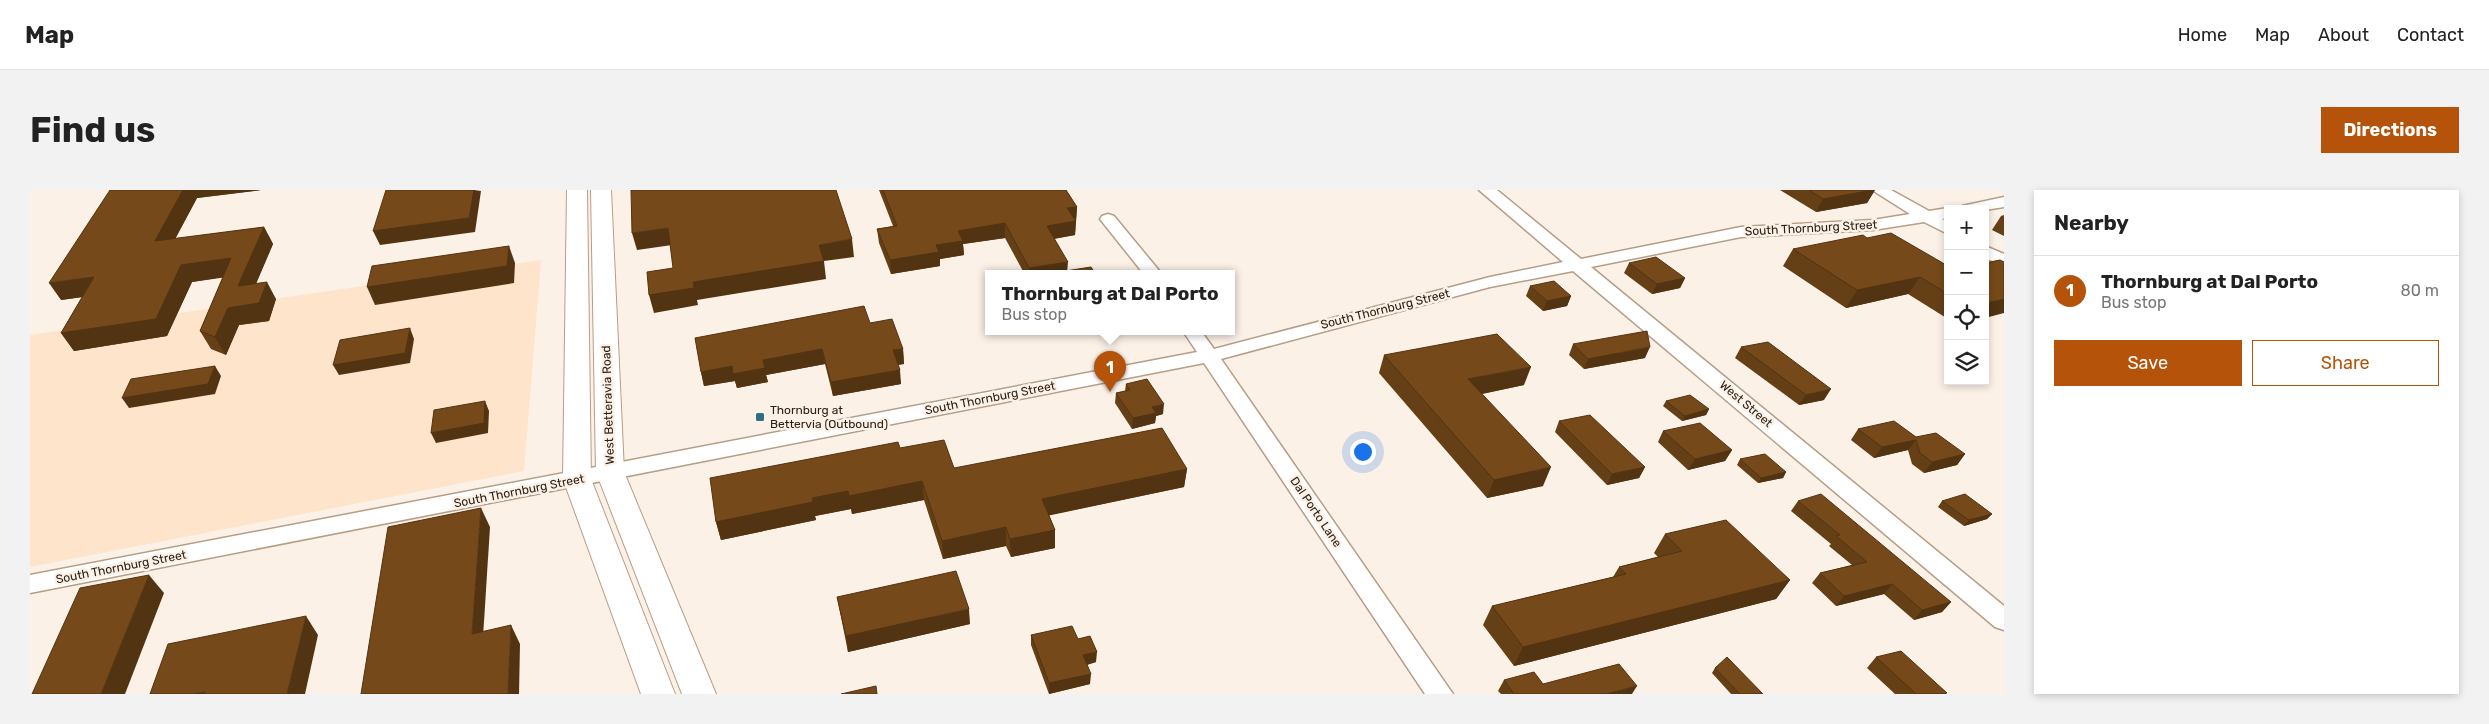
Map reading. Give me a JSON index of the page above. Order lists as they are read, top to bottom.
{
  "streets": {
    "main road": ["West Betteravia Road"],
    "street": ["South Thornburg Street", "West Street", "Dal Porto Lane"]
  },
  "crossings": [
    ["South Thornburg Street", "West Street"],
    ["South Thornburg Street", "West Betteravia Road"],
    ["South Thornburg Street", "Dal Porto Lane"]
  ],
  "places": {
    "transit": ["Thornburg at Bettervia (Outbound)"]
  },
  "page": {
    "header": "Map",
    "nav": [
      "Home",
      "Map",
      "About",
      "Contact"
    ],
    "buttons": [
      "Directions",
      ["Save", "Share"]
    ],
    "title": "Find us",
    "heading": "Nearby",
    "map_buttons": ["+", "−"],
    "list": [
      {
        "mark": "1",
        "name": "Thornburg at Dal Porto",
        "note": "Bus stop",
        "value": "80 m"
      }
    ],
    "popup": ["Thornburg at Dal Porto", "Bus stop"],
    "pins": "1"
  }
}
